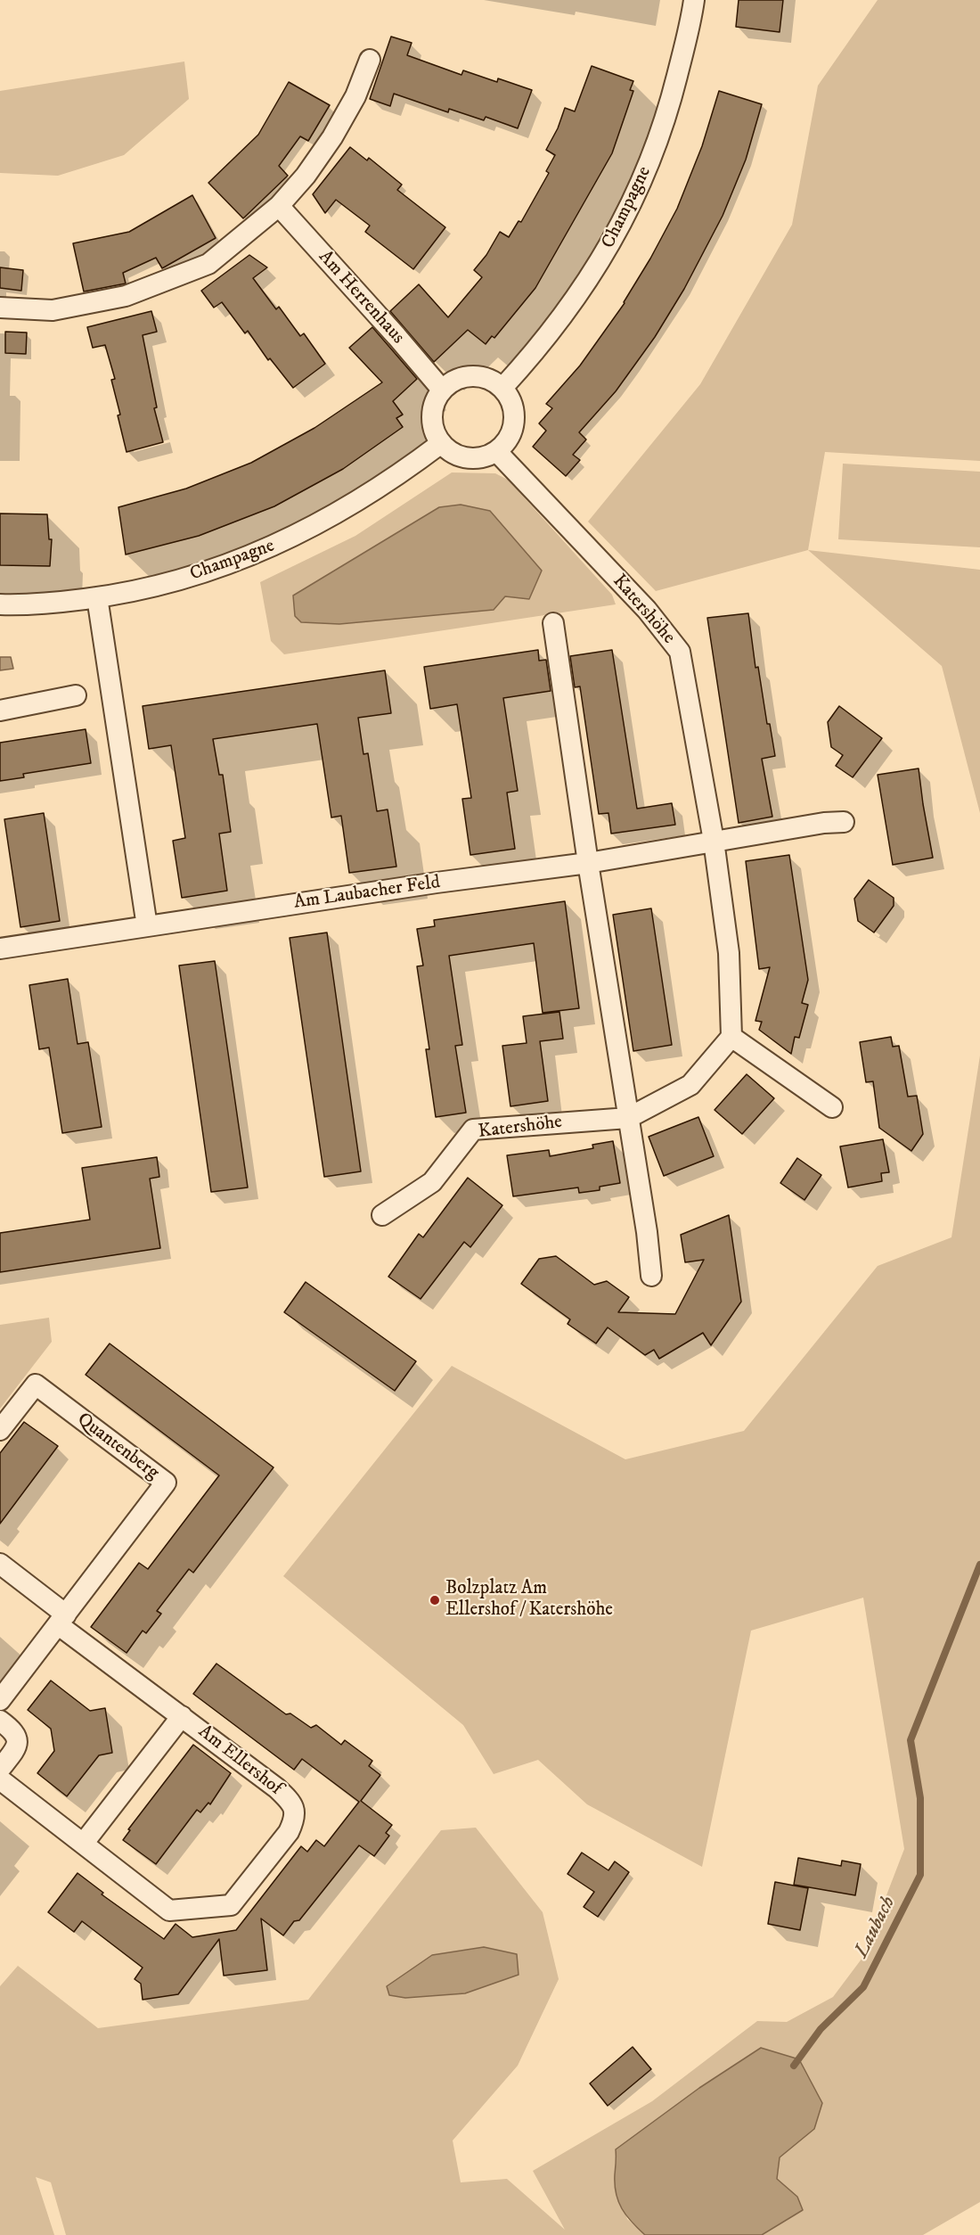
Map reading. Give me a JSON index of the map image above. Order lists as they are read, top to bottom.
{
  "streets": {
    "street": [
      "Champagne",
      "Am Herrenhaus",
      "Katershöhe",
      "Am Laubacher Feld",
      "Quantenberg",
      "Am Ellershof"
    ]
  },
  "crossings": [
    ["Champagne", "Am Herrenhaus"],
    ["Champagne", "Katershöhe"],
    ["Am Herrenhaus", "Katershöhe"],
    ["Katershöhe", "Am Laubacher Feld"],
    ["Quantenberg", "Am Ellershof"]
  ],
  "water": ["Laubach"],
  "places": ["Bolzplatz Am Ellershof / Katershöhe"]
}
